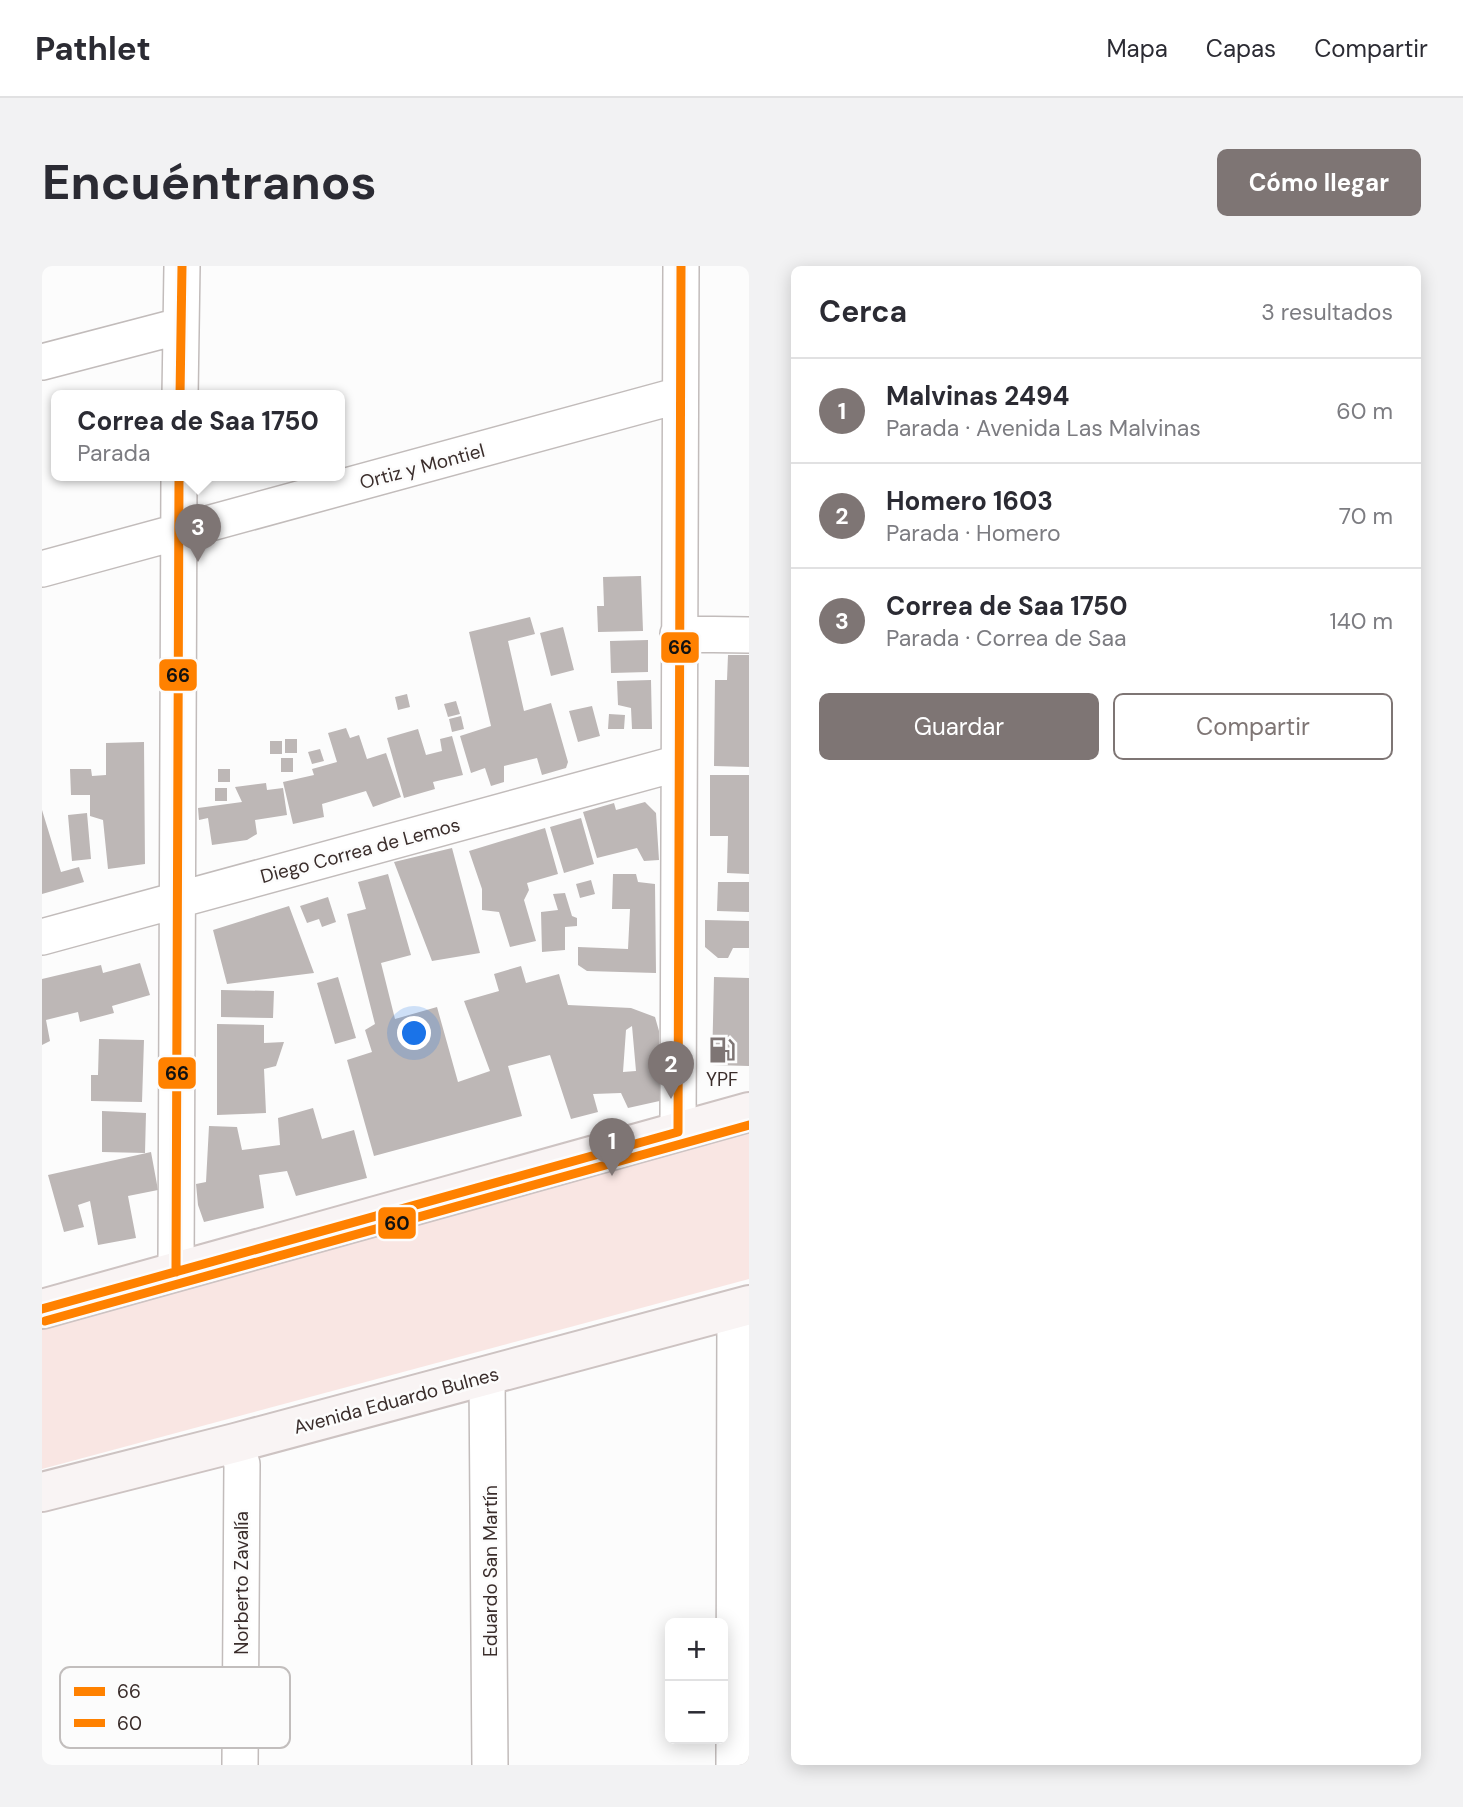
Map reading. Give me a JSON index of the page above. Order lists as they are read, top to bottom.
{
  "streets": {
    "main road": ["Avenida Eduardo Bulnes"],
    "street": [
      "Ortiz y Montiel",
      "Diego Correa de Lemos",
      "Eduardo San Martín",
      "Norberto Zavalía"
    ]
  },
  "crossings": [
    ["Avenida Eduardo Bulnes", "Eduardo San Martín"],
    ["Avenida Eduardo Bulnes", "Norberto Zavalía"]
  ],
  "places": {
    "fuel station": ["YPF"]
  },
  "lines": ["transit line 66", "transit line 60"],
  "legend": ["66", "60"],
  "page": {
    "header": "Pathlet",
    "nav": ["Mapa", "Capas", "Compartir"],
    "buttons": [
      "Cómo llegar",
      ["Guardar", "Compartir"]
    ],
    "title": "Encuéntranos",
    "heading": ["Cerca", "3 resultados"],
    "list": [
      {
        "mark": "1",
        "name": "Malvinas 2494",
        "note": "Parada · Avenida Las Malvinas",
        "value": "60 m"
      },
      {
        "mark": "2",
        "name": "Homero 1603",
        "note": "Parada · Homero",
        "value": "70 m"
      },
      {
        "mark": "3",
        "name": "Correa de Saa 1750",
        "note": "Parada · Correa de Saa",
        "value": "140 m"
      }
    ],
    "popup": ["Correa de Saa 1750", "Parada"],
    "pins": ["3", "2", "1"],
    "map_buttons": ["+", "−"]
  }
}
